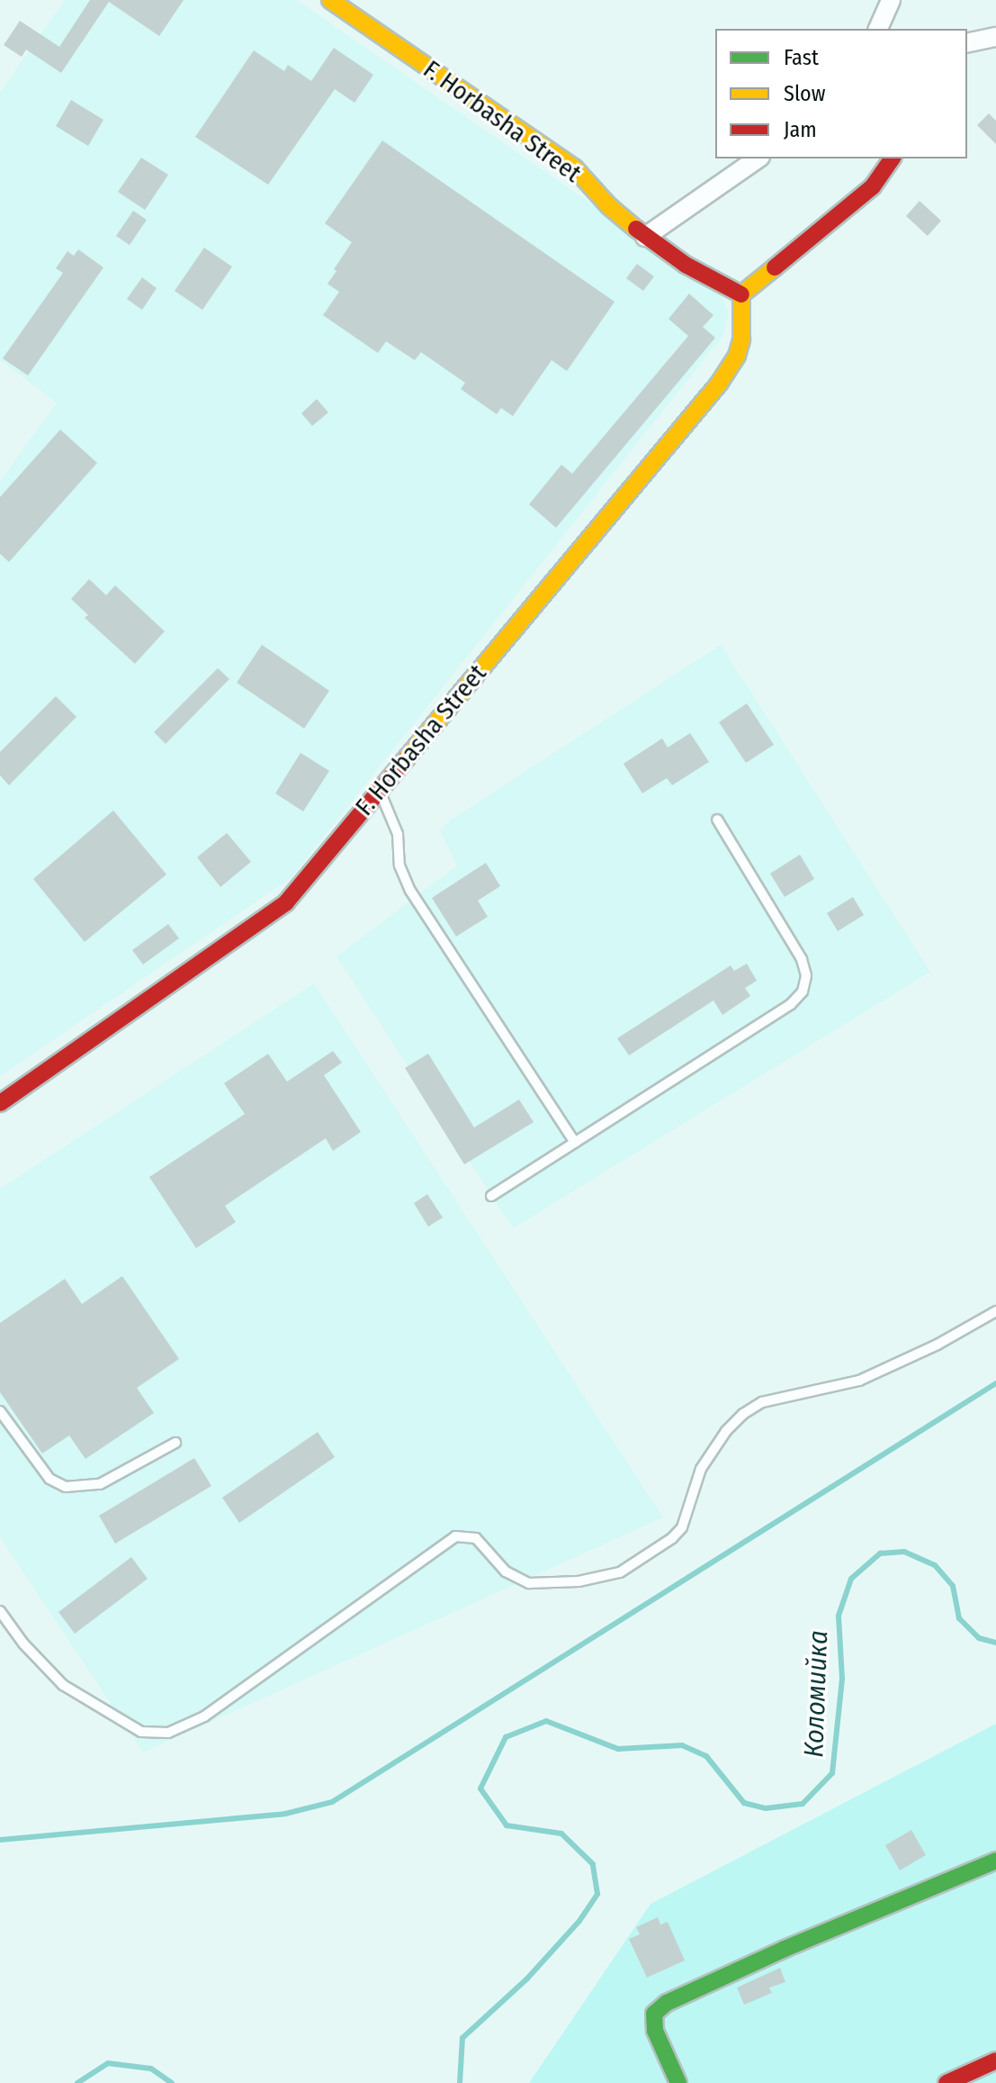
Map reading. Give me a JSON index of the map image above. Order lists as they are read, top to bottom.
{
  "streets": {
    "street": ["F. Horbasha Street"]
  },
  "water": ["Коломийка"],
  "legend": ["Fast", "Slow", "Jam"]
}
